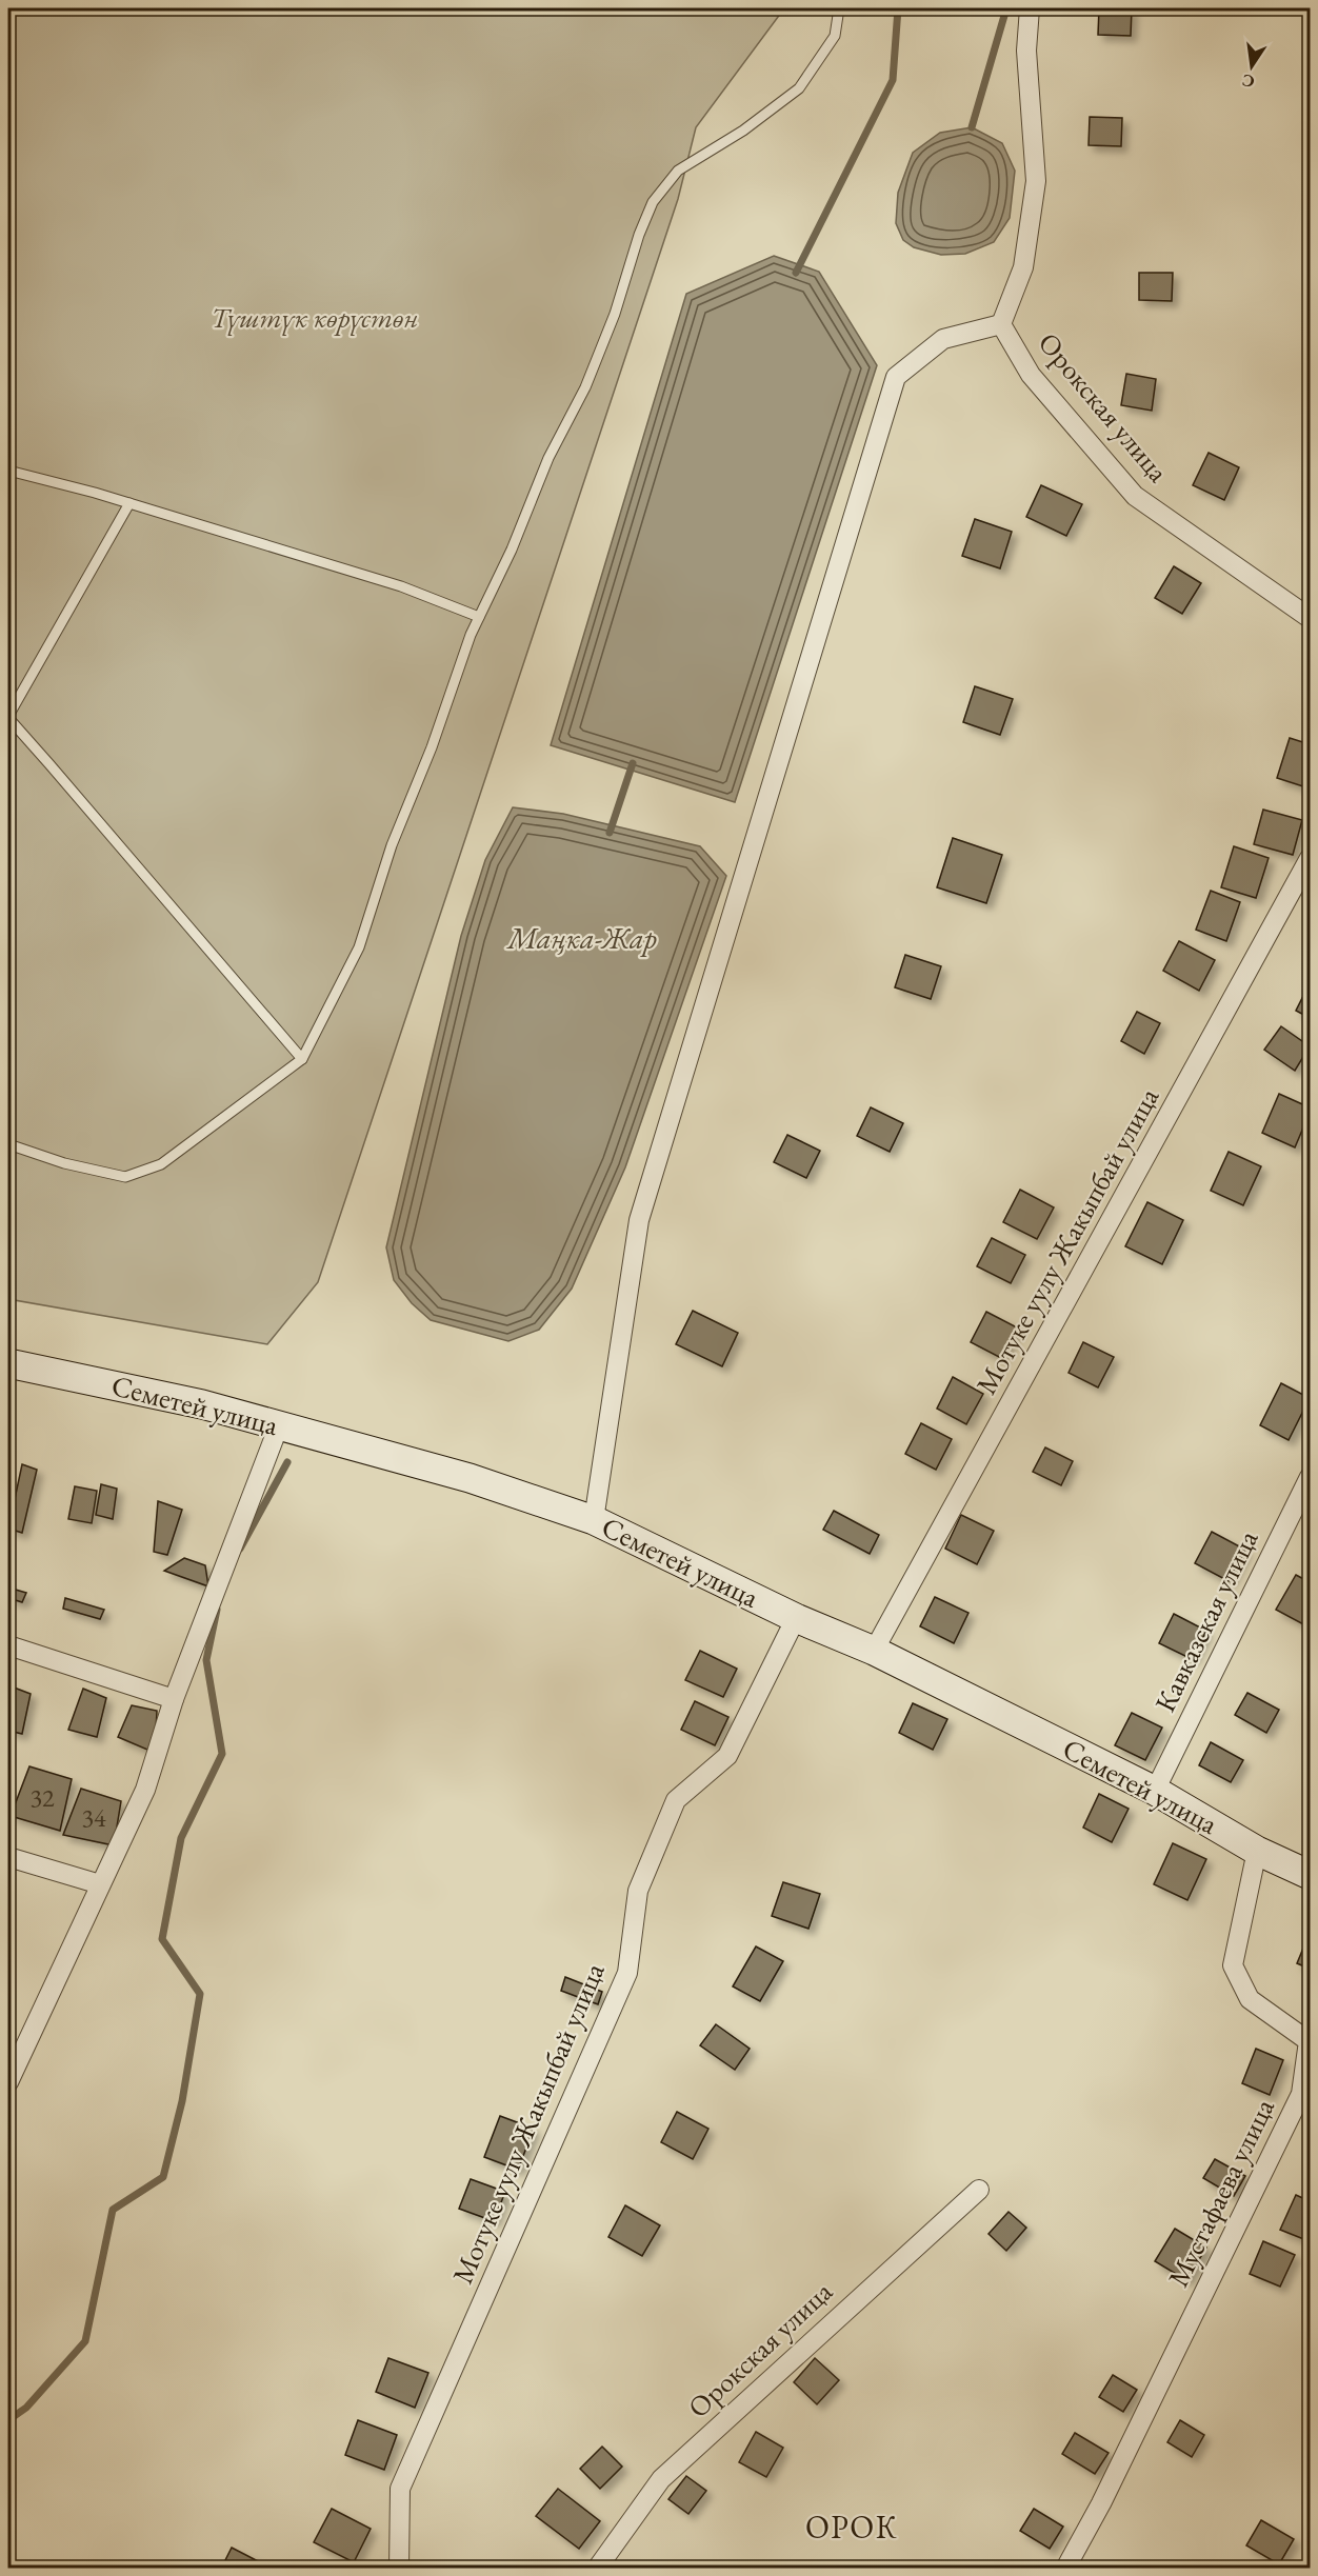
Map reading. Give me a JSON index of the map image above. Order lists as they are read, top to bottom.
{
  "streets": {
    "street": [
      "Орокская улица",
      "Мотуке уулу Жакыпбай улица",
      "Семетей улица",
      "Кавказская улица",
      "Мустафаева улица"
    ]
  },
  "crossings": [
    ["Мотуке уулу Жакыпбай улица", "Семетей улица"],
    ["Семетей улица", "Кавказская улица"],
    ["Семетей улица", "Мустафаева улица"]
  ],
  "districts": ["ОРОК"],
  "water": ["Маңка-Жар"],
  "parks": ["Түштүк көрүстөн"],
  "house_numbers": ["32", "34"],
  "north": "bottom"
}
